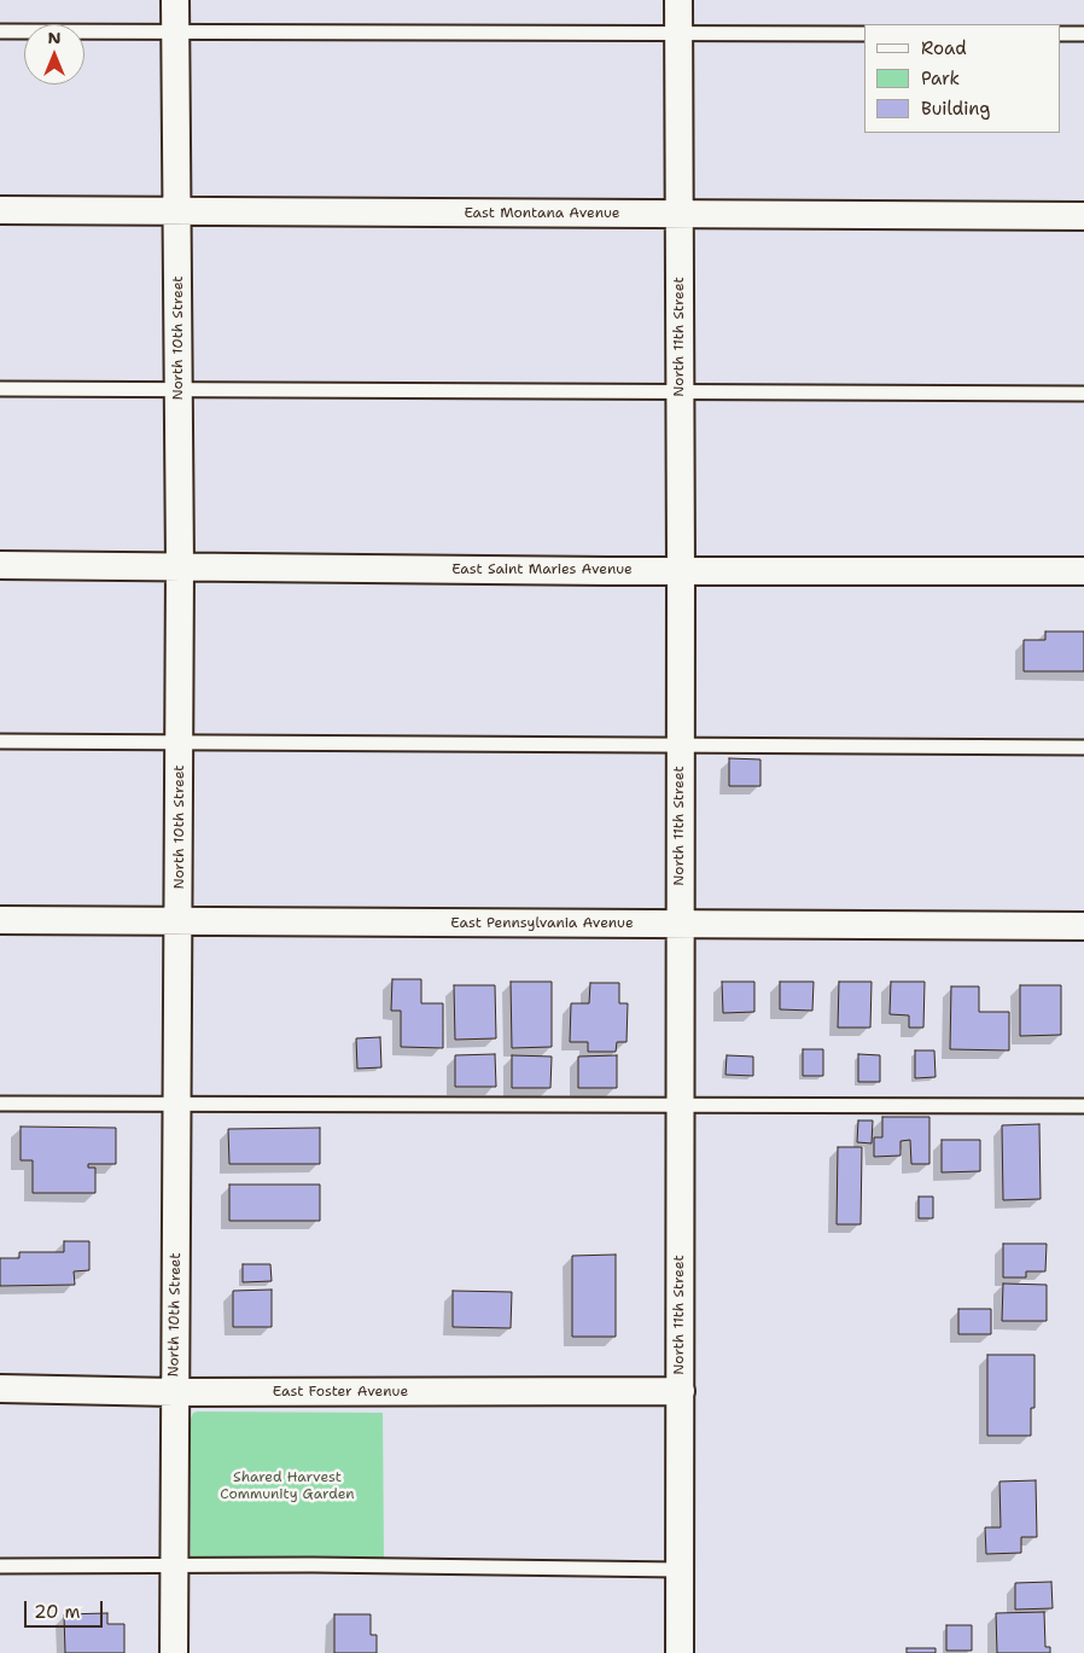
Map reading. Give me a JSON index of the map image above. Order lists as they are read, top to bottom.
{
  "streets": {
    "street": [
      "East Montana Avenue",
      "North 11th Street",
      "North 10th Street",
      "East Saint Maries Avenue",
      "East Pennsylvania Avenue",
      "East Foster Avenue"
    ]
  },
  "crossings": [
    ["East Montana Avenue", "North 11th Street"],
    ["East Montana Avenue", "North 10th Street"],
    ["North 11th Street", "East Saint Maries Avenue"],
    ["North 11th Street", "East Pennsylvania Avenue"],
    ["North 11th Street", "East Foster Avenue"],
    ["North 10th Street", "East Saint Maries Avenue"],
    ["North 10th Street", "East Pennsylvania Avenue"],
    ["North 10th Street", "East Foster Avenue"]
  ],
  "parks": ["Shared Harvest Community Garden"],
  "legend": ["Road", "Park", "Building"],
  "scale_bar": "20 m",
  "north": "top"
}
